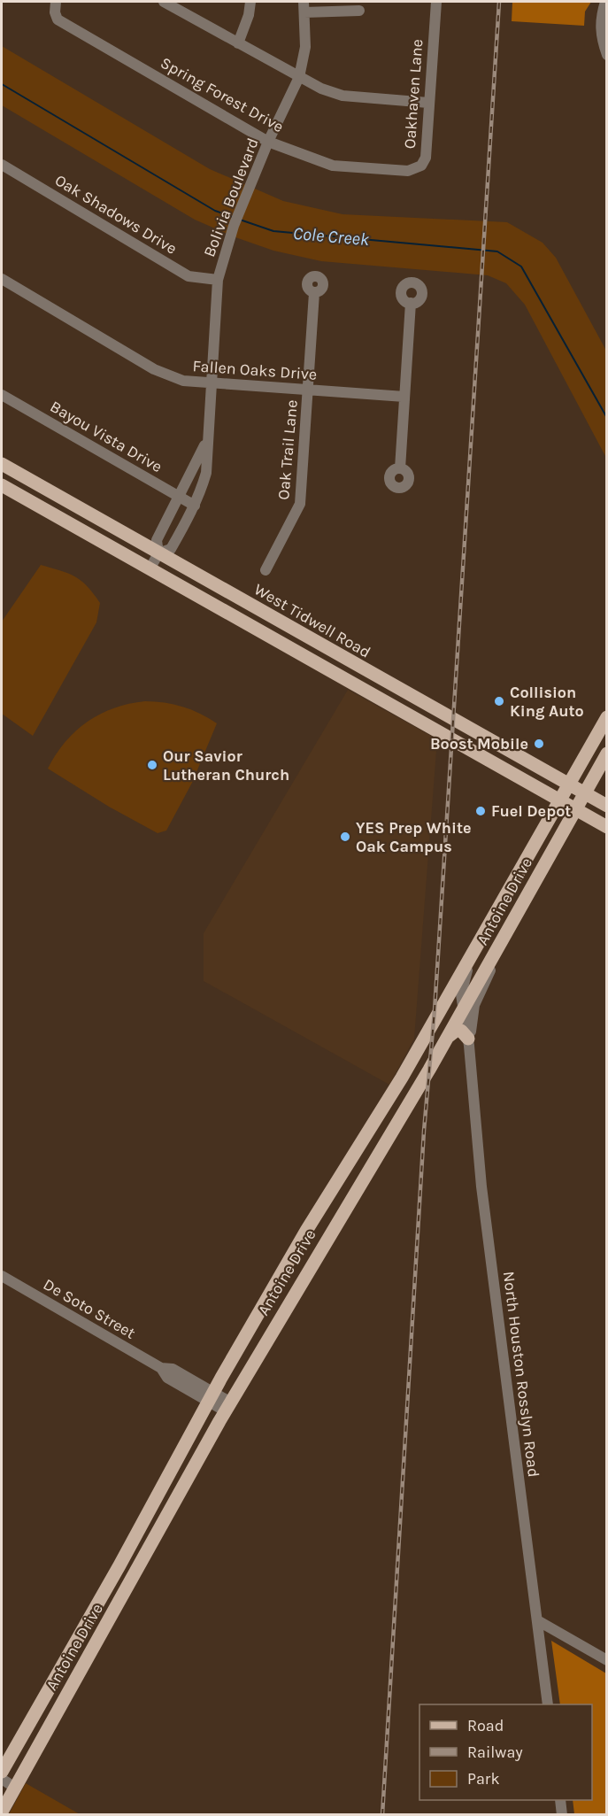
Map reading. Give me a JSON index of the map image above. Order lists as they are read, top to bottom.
{
  "streets": {
    "main road": ["West Tidwell Road", "Antoine Drive"],
    "street": [
      "Oakhaven Lane",
      "Spring Forest Drive",
      "Bolivia Boulevard",
      "Oak Shadows Drive",
      "Fallen Oaks Drive",
      "Bayou Vista Drive",
      "Oak Trail Lane",
      "De Soto Street",
      "North Houston Rosslyn Road"
    ]
  },
  "crossings": [
    ["Oakhaven Lane", "Spring Forest Drive"],
    ["Spring Forest Drive", "Bolivia Boulevard"],
    ["Bolivia Boulevard", "Oak Shadows Drive"],
    ["Bolivia Boulevard", "Fallen Oaks Drive"],
    ["Bolivia Boulevard", "Bayou Vista Drive"],
    ["Bolivia Boulevard", "West Tidwell Road"],
    ["Fallen Oaks Drive", "Oak Trail Lane"],
    ["West Tidwell Road", "Antoine Drive"],
    ["Antoine Drive", "De Soto Street"],
    ["Antoine Drive", "North Houston Rosslyn Road"]
  ],
  "water": ["Cole Creek"],
  "places": [
    "Collision King Auto",
    "Boost Mobile",
    "Our Savior Lutheran Church",
    "Fuel Depot",
    "YES Prep White Oak Campus"
  ],
  "legend": ["Road", "Railway", "Park"]
}
